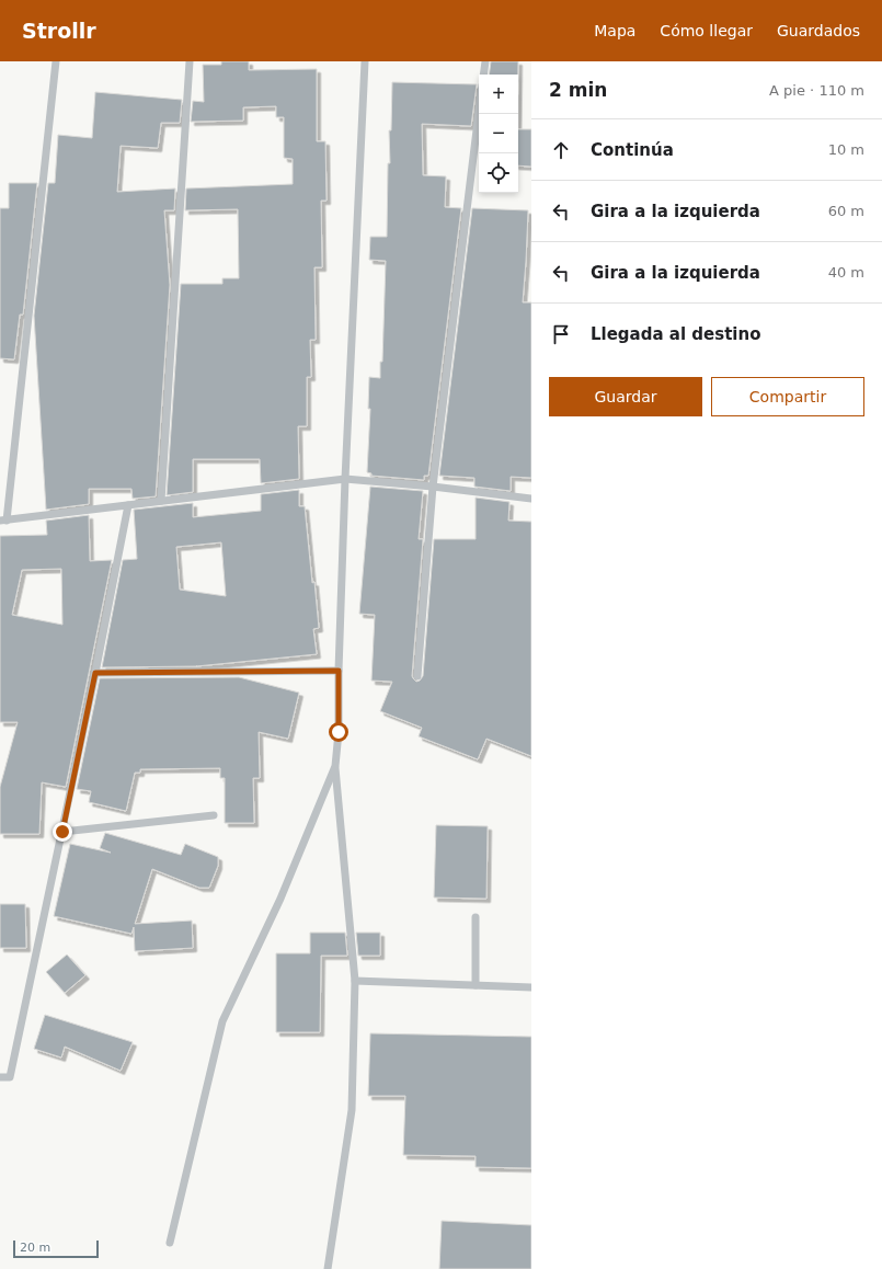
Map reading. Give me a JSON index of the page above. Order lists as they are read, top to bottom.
{
  "scale_bar": "20 m",
  "page": {
    "header": "Strollr",
    "nav": ["Mapa", "Cómo llegar", "Guardados"],
    "heading": ["2 min", "A pie · 110 m"],
    "map_buttons": ["+", "−"],
    "list": [
      ["Continúa", "10 m"],
      ["Gira a la izquierda", "60 m"],
      ["Gira a la izquierda", "40 m"],
      "Llegada al destino"
    ],
    "buttons": ["Guardar", "Compartir"],
    "scale": "20 m"
  }
}
